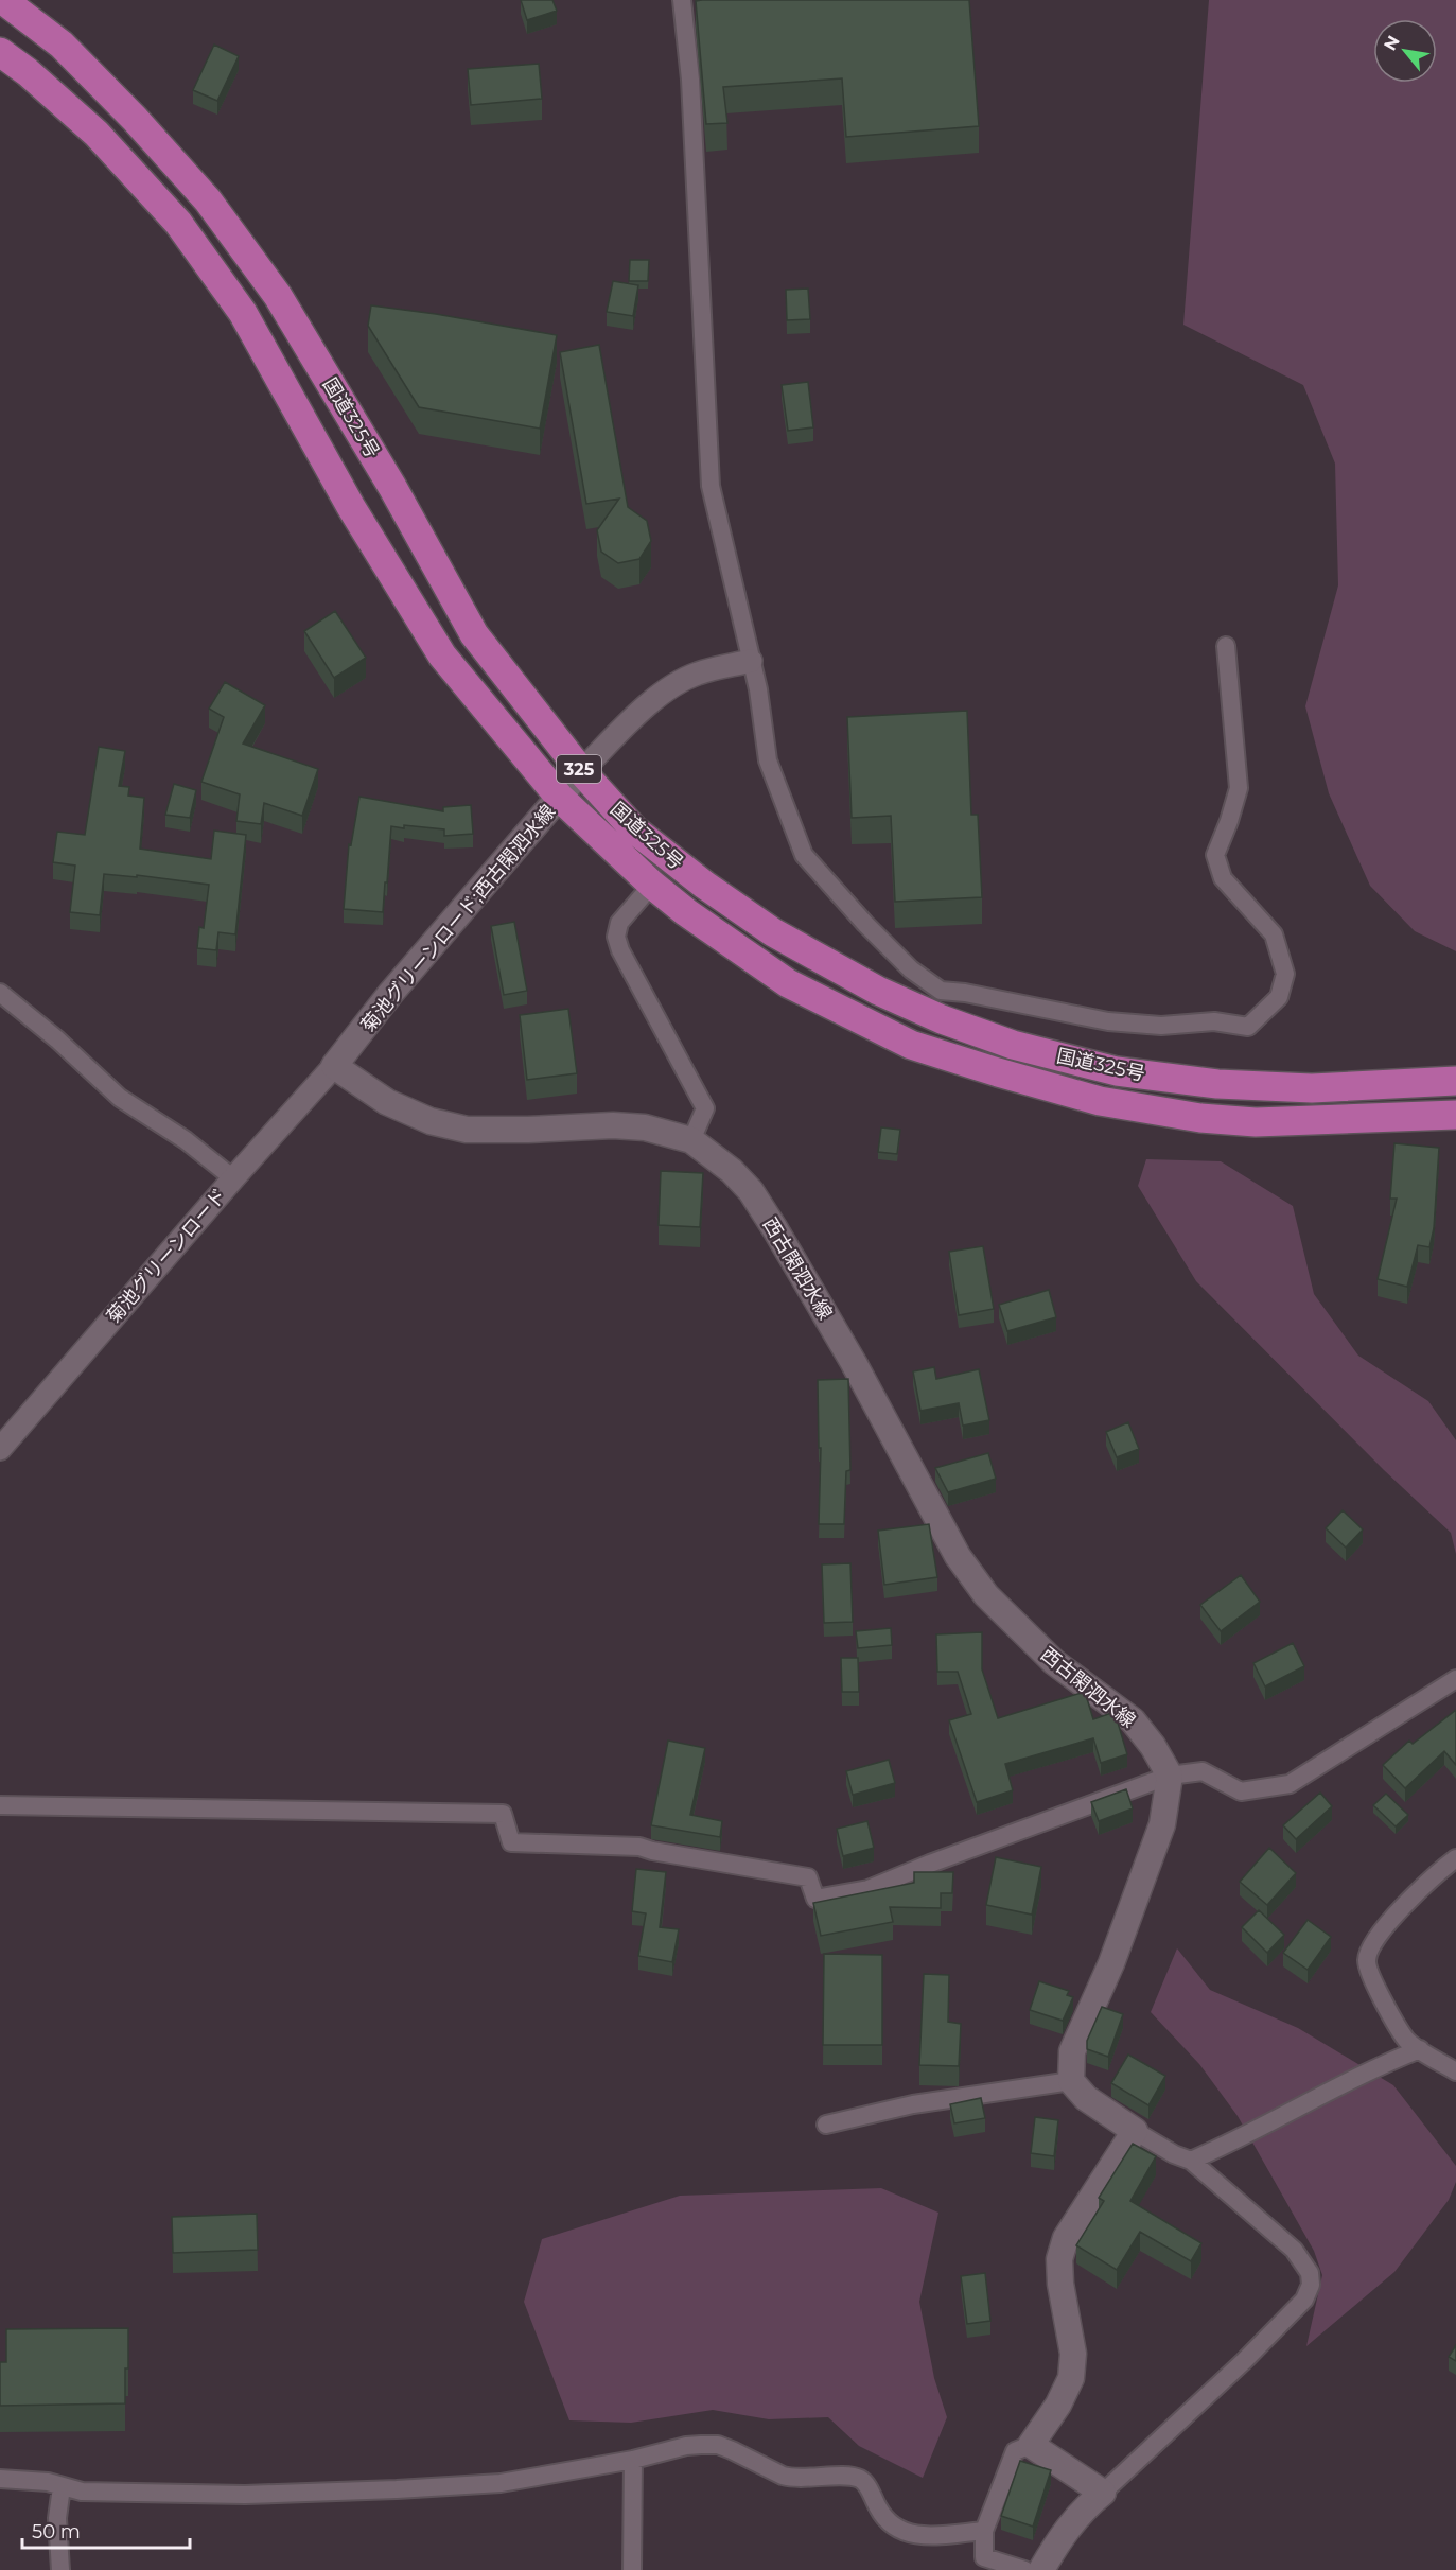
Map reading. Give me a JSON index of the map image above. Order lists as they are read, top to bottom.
{
  "streets": {
    "highway": ["国道325号", "325"],
    "main road": ["菊池グリーンロード;西古閑泗水線", "西古閑泗水線"],
    "street": ["菊池グリーンロード"]
  },
  "crossings": [
    ["国道325号", "菊池グリーンロード;西古閑泗水線"],
    ["菊池グリーンロード;西古閑泗水線", "菊池グリーンロード"],
    ["菊池グリーンロード;西古閑泗水線", "西古閑泗水線"],
    ["菊池グリーンロード", "西古閑泗水線"]
  ],
  "scale_bar": "50 m",
  "north": "top left"
}
